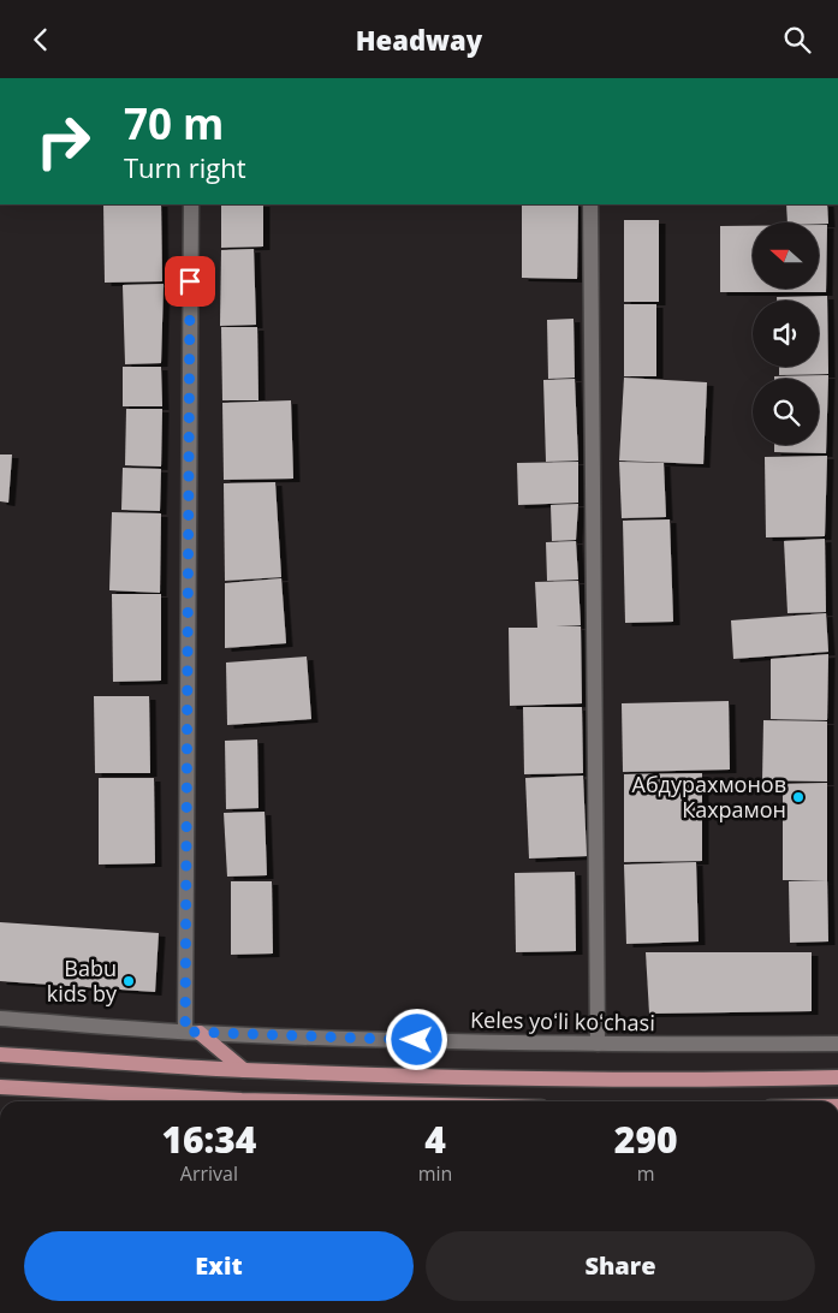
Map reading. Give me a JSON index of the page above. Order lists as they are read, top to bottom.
{
  "streets": {
    "street": ["Keles yoʻli koʻchasi"]
  },
  "places": ["Абдурахмонов Кахрамон", "Babu kids by"],
  "north": "left",
  "page": {
    "header": "Headway",
    "turn": ["70 m", "Turn right"],
    "eta": [
      "16:34",
      "Arrival",
      "4",
      "min",
      "290",
      "m"
    ],
    "buttons": ["Exit", "Share"]
  }
}
